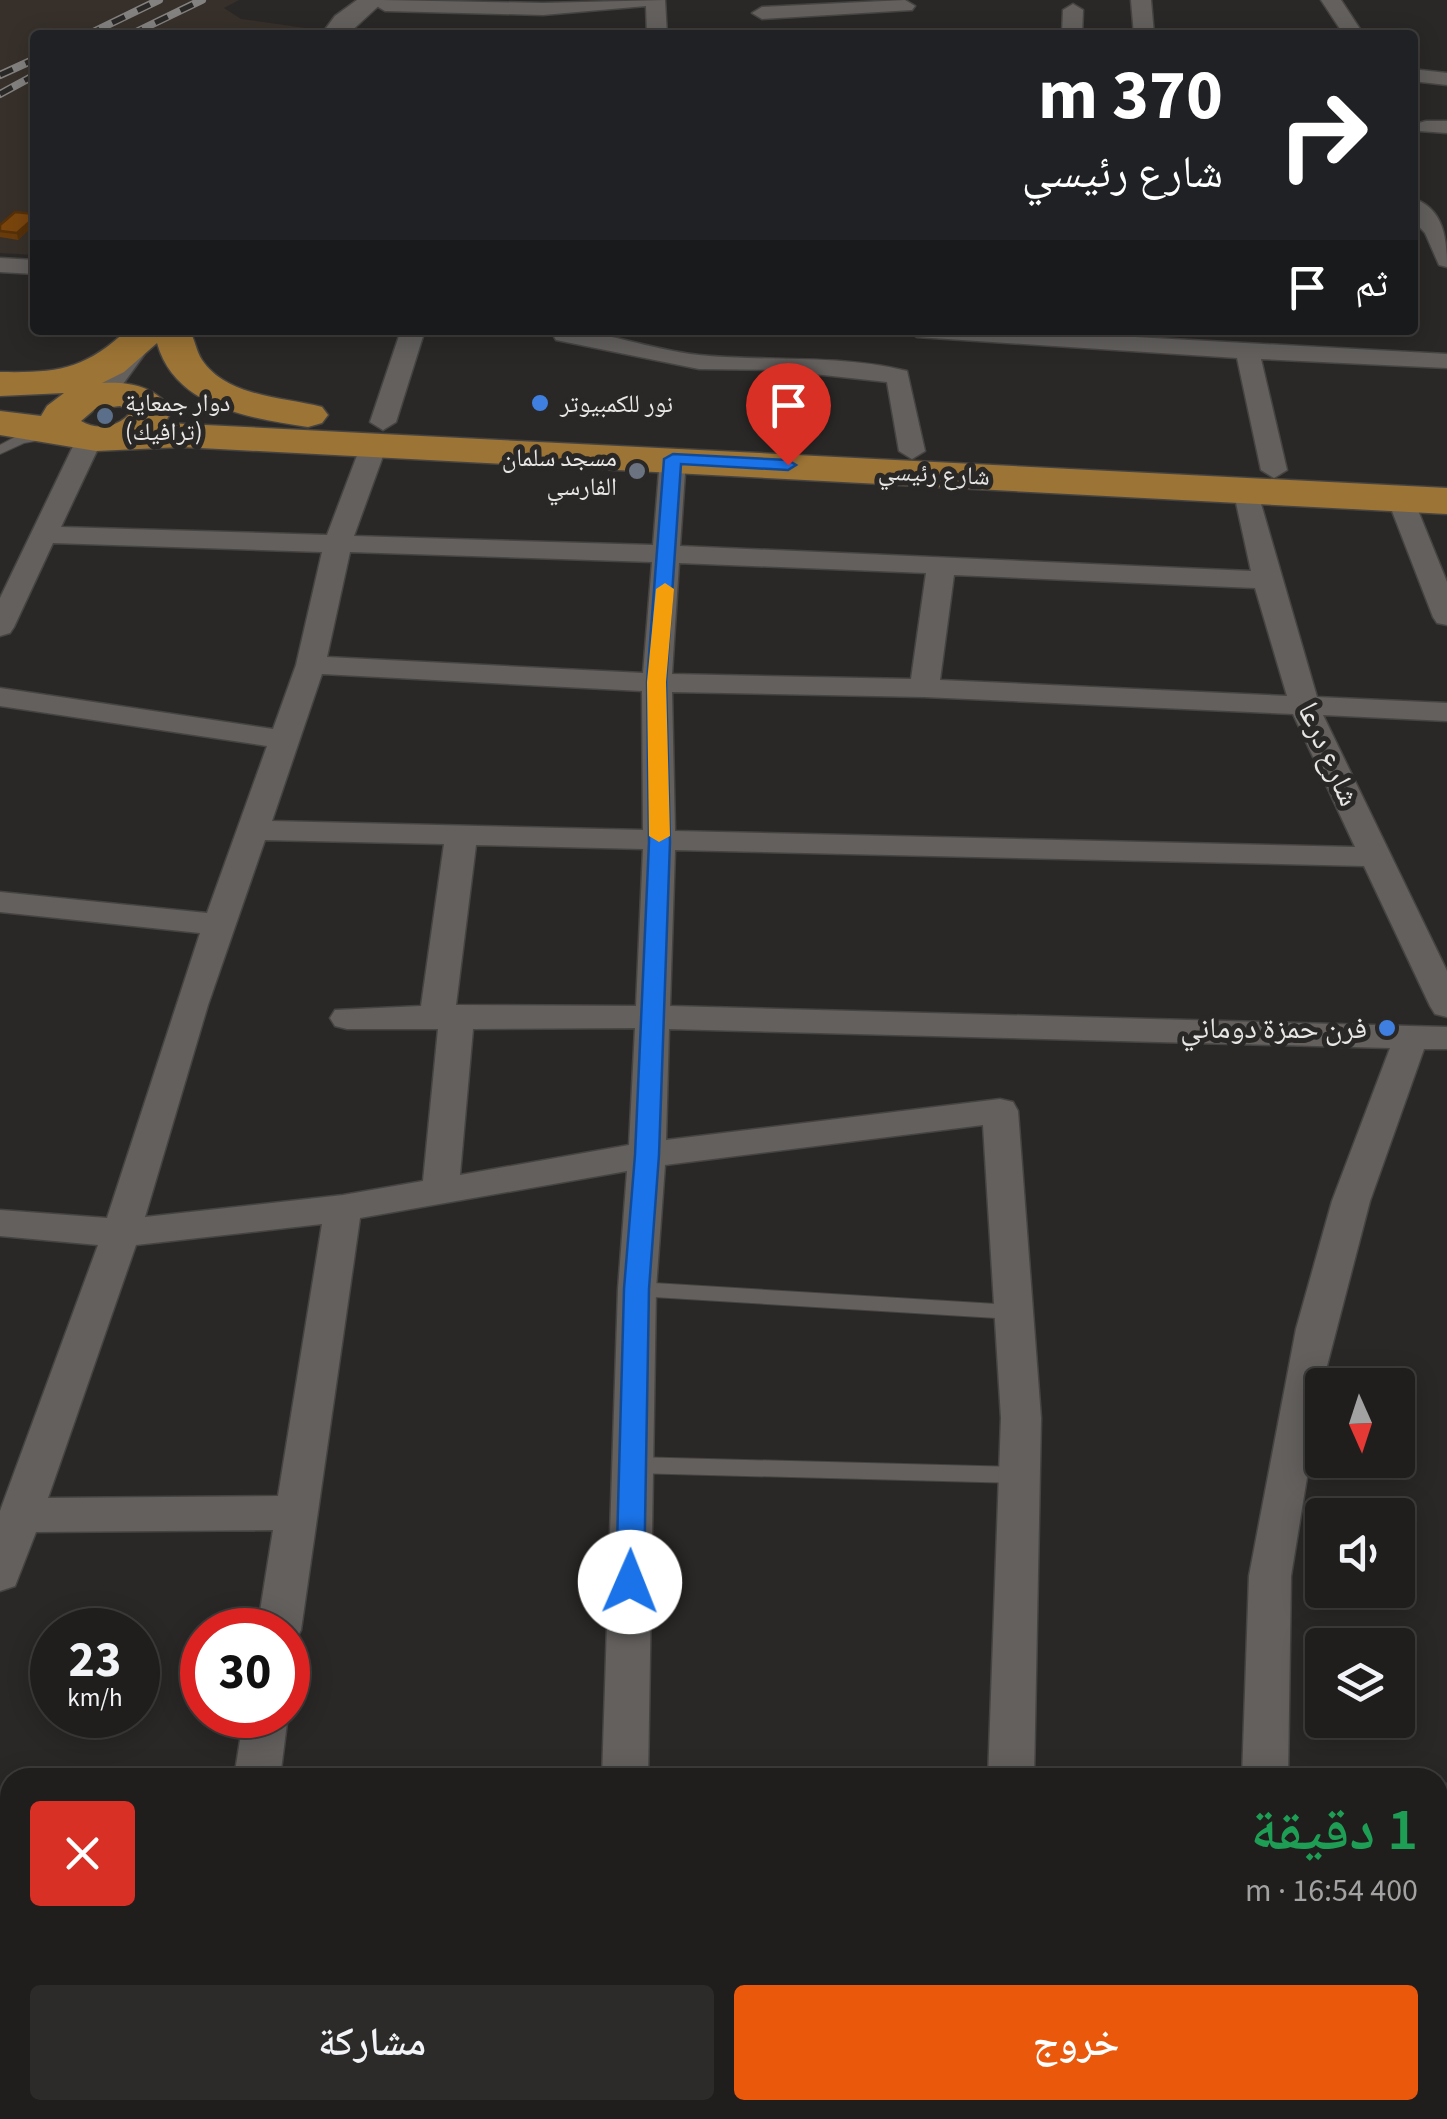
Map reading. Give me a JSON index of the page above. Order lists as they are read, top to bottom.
{
  "streets": {
    "highway": ["شارع رئيسي"],
    "street": ["شارع درعا"]
  },
  "crossings": [
    ["شارع رئيسي", "شارع درعا"]
  ],
  "places": [
    "نور للكمبيوتر",
    "دوار جمعاية (ترافيك)",
    "مسجد سلمان الفارسي",
    "فرن حمزة دوماني"
  ],
  "north": "bottom",
  "page": {
    "turn": ["370 m", "شارع رئيسي"],
    "then": "ثم",
    "speed": "23 km/h",
    "limit": "30",
    "heading": ["1 دقيقة", "400 m · 16:54"],
    "buttons": ["خروج", "مشاركة"]
  }
}
